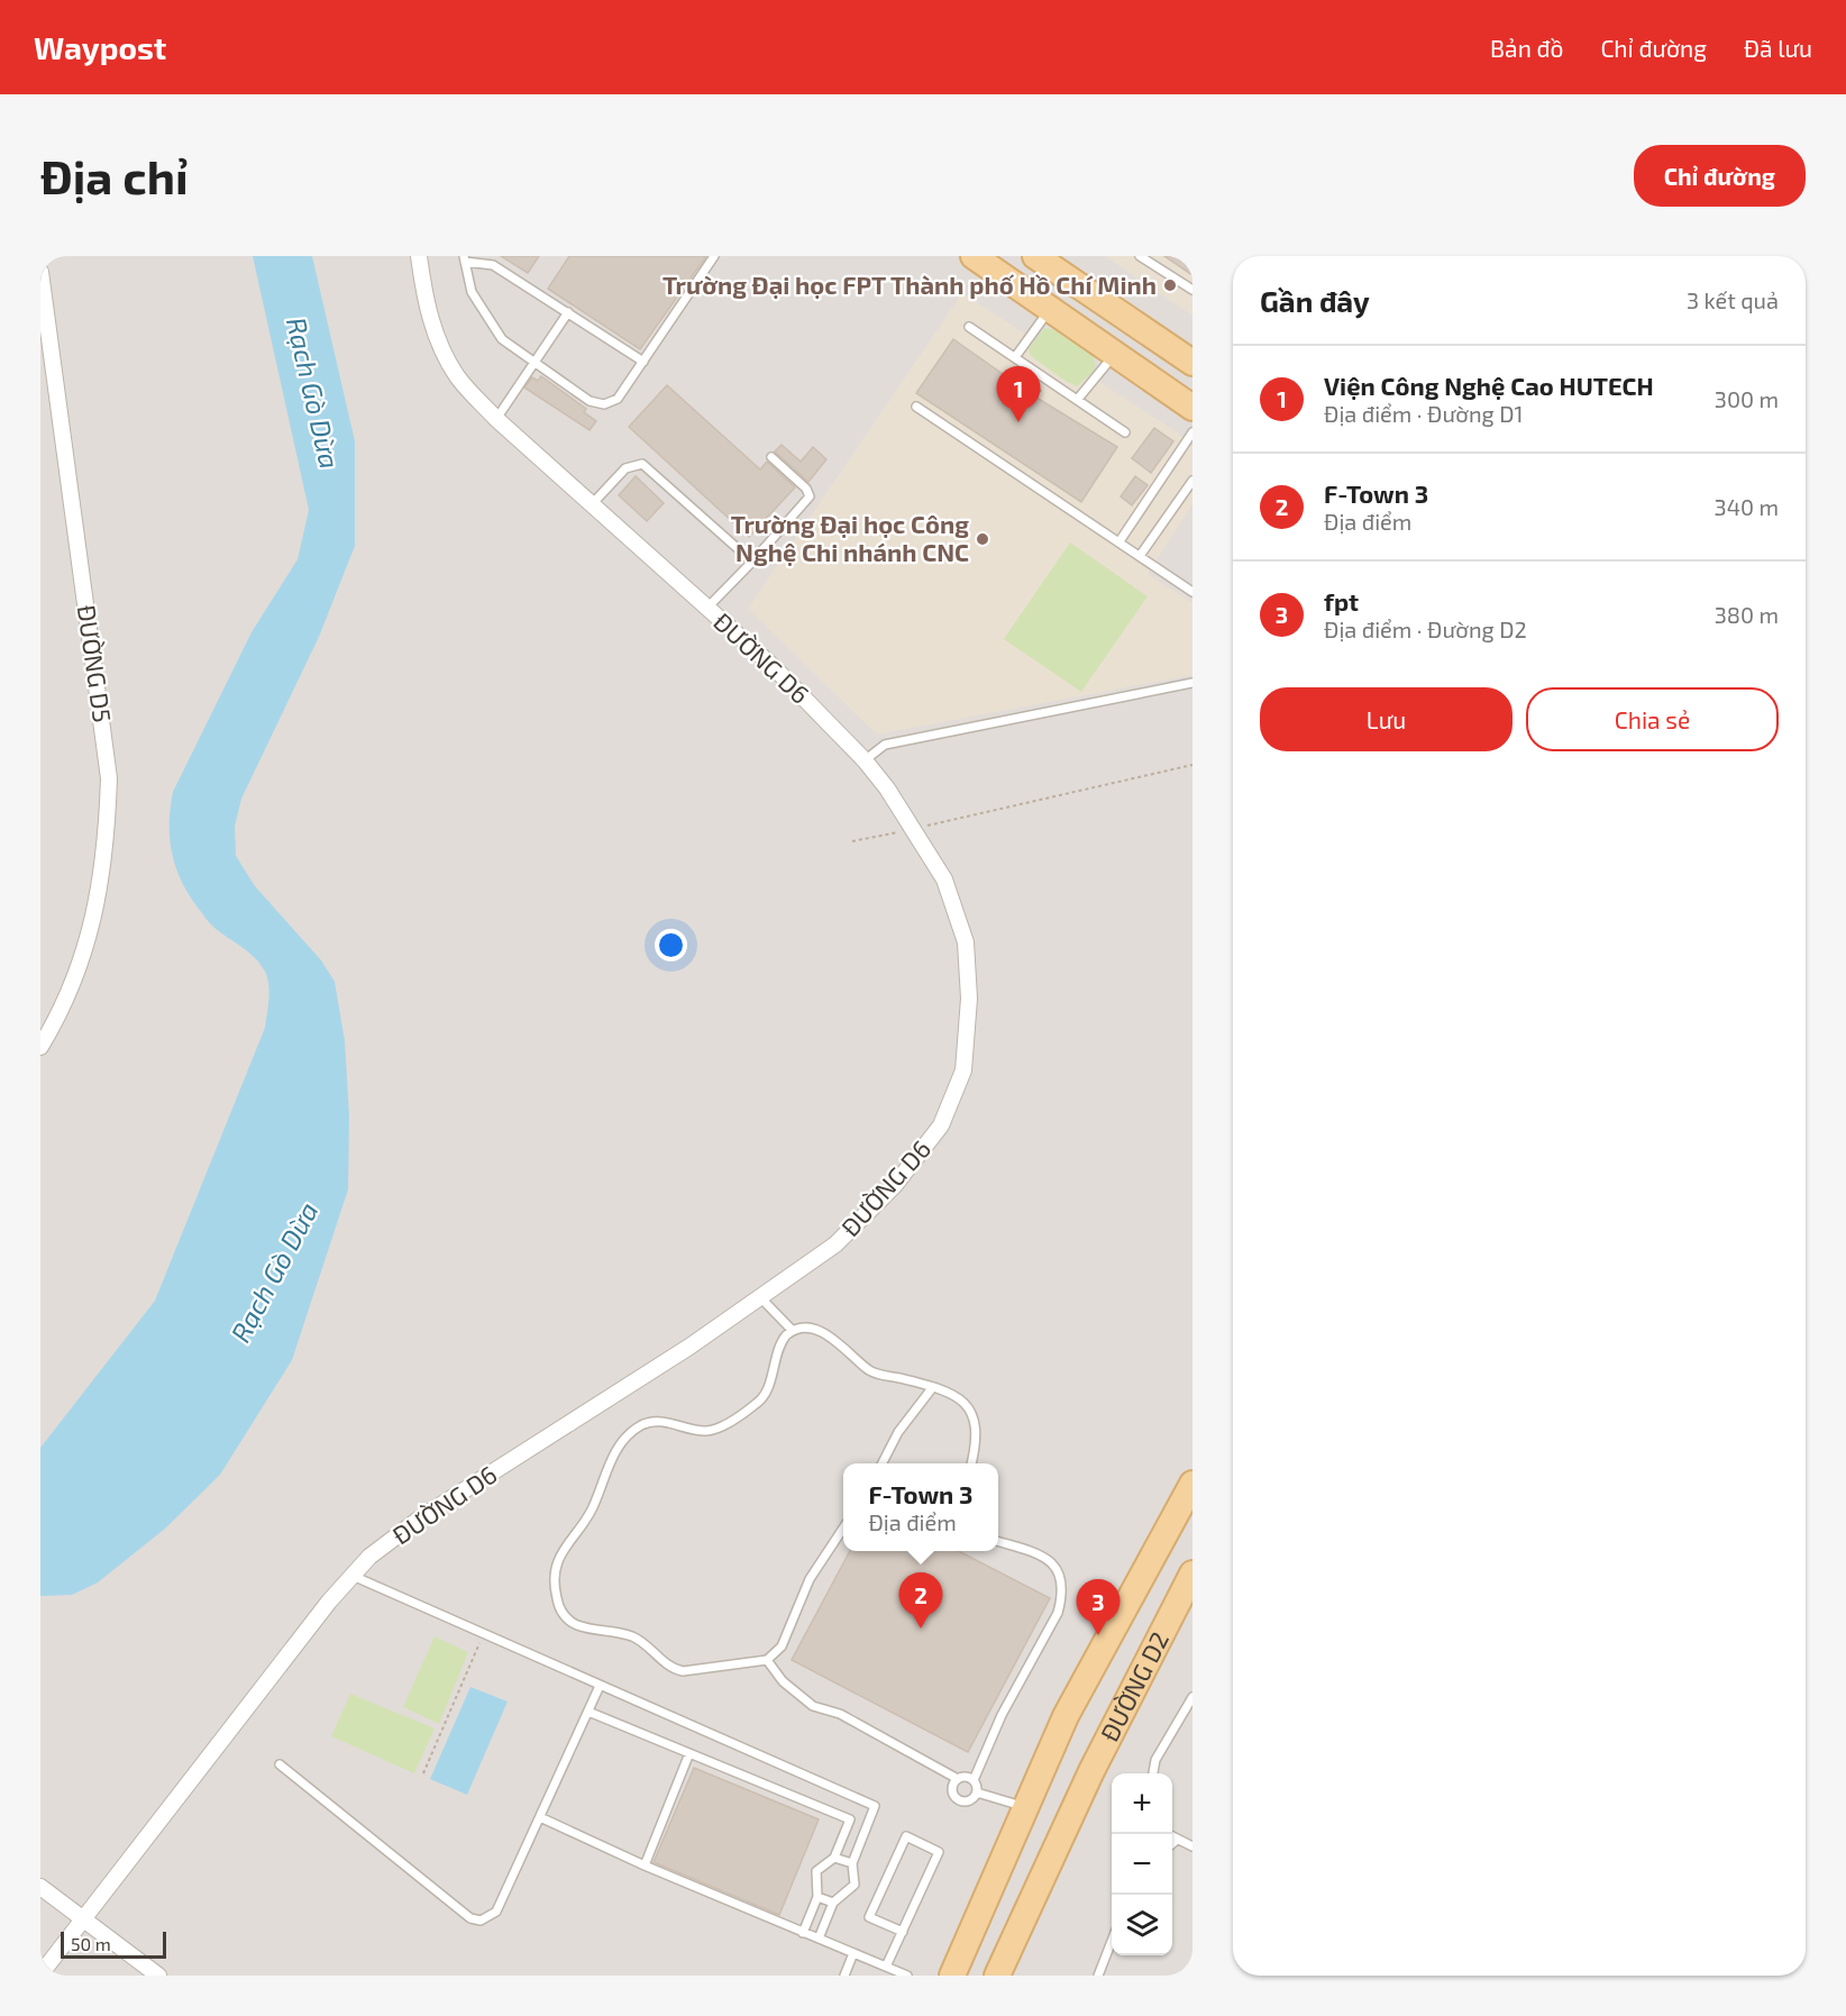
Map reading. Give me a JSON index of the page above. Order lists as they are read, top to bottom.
{
  "streets": {
    "main road": ["ĐƯỜNG D2"],
    "street": ["ĐƯỜNG D6", "ĐƯỜNG D5"]
  },
  "water": ["Rạch Gò Dừa"],
  "places": ["Trường Đại học FPT Thành phố Hồ Chí Minh", "Trường Đại học Công Nghệ Chi nhánh CNC"],
  "scale_bar": "50 m",
  "page": {
    "header": "Waypost",
    "nav": ["Bản đồ", "Chỉ đường", "Đã lưu"],
    "buttons": [
      "Chỉ đường",
      ["Lưu", "Chia sẻ"]
    ],
    "title": "Địa chỉ",
    "heading": ["Gần đây", "3 kết quả"],
    "list": [
      {
        "mark": "1",
        "name": "Viện Công Nghệ Cao HUTECH",
        "note": "Địa điểm · Đường D1",
        "value": "300 m"
      },
      {
        "mark": "2",
        "name": "F-Town 3",
        "note": "Địa điểm",
        "value": "340 m"
      },
      {
        "mark": "3",
        "name": "fpt",
        "note": "Địa điểm · Đường D2",
        "value": "380 m"
      }
    ],
    "pins": ["1", "2", "3"],
    "popup": ["F-Town 3", "Địa điểm"],
    "map_buttons": ["+", "−"],
    "scale": "50 m"
  }
}
